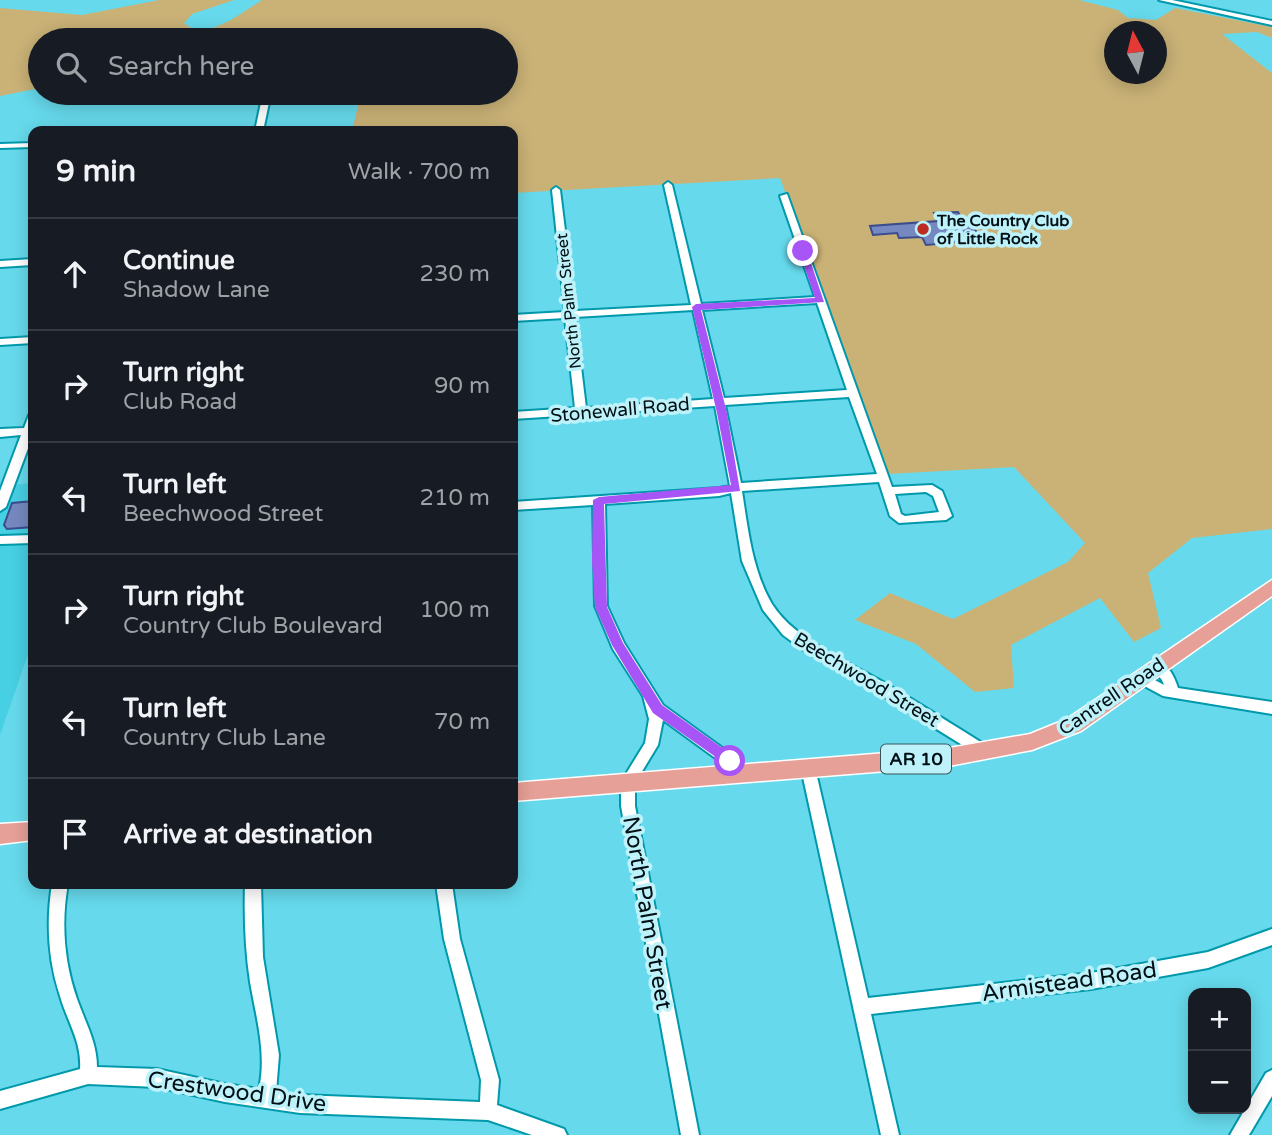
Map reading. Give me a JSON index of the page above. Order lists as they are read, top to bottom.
{
  "streets": {
    "main road": ["Cantrell Road", "AR 10"],
    "street": [
      "North Palm Street",
      "Stonewall Road",
      "Beechwood Street",
      "Armistead Road",
      "Crestwood Drive"
    ]
  },
  "crossings": [
    ["North Palm Street", "Stonewall Road"],
    ["North Palm Street", "Cantrell Road"],
    ["Stonewall Road", "Beechwood Street"],
    ["Beechwood Street", "Cantrell Road"]
  ],
  "places": ["The Country Club of Little Rock"],
  "north": "top",
  "page": {
    "search": "Search here",
    "heading": ["9 min", "Walk · 700 m"],
    "list": [
      ["Continue", "Shadow Lane", "230 m"],
      ["Turn right", "Club Road", "90 m"],
      ["Turn left", "Beechwood Street", "210 m"],
      ["Turn right", "Country Club Boulevard", "100 m"],
      ["Turn left", "Country Club Lane", "70 m"],
      "Arrive at destination"
    ],
    "map_buttons": ["+", "−"]
  }
}
